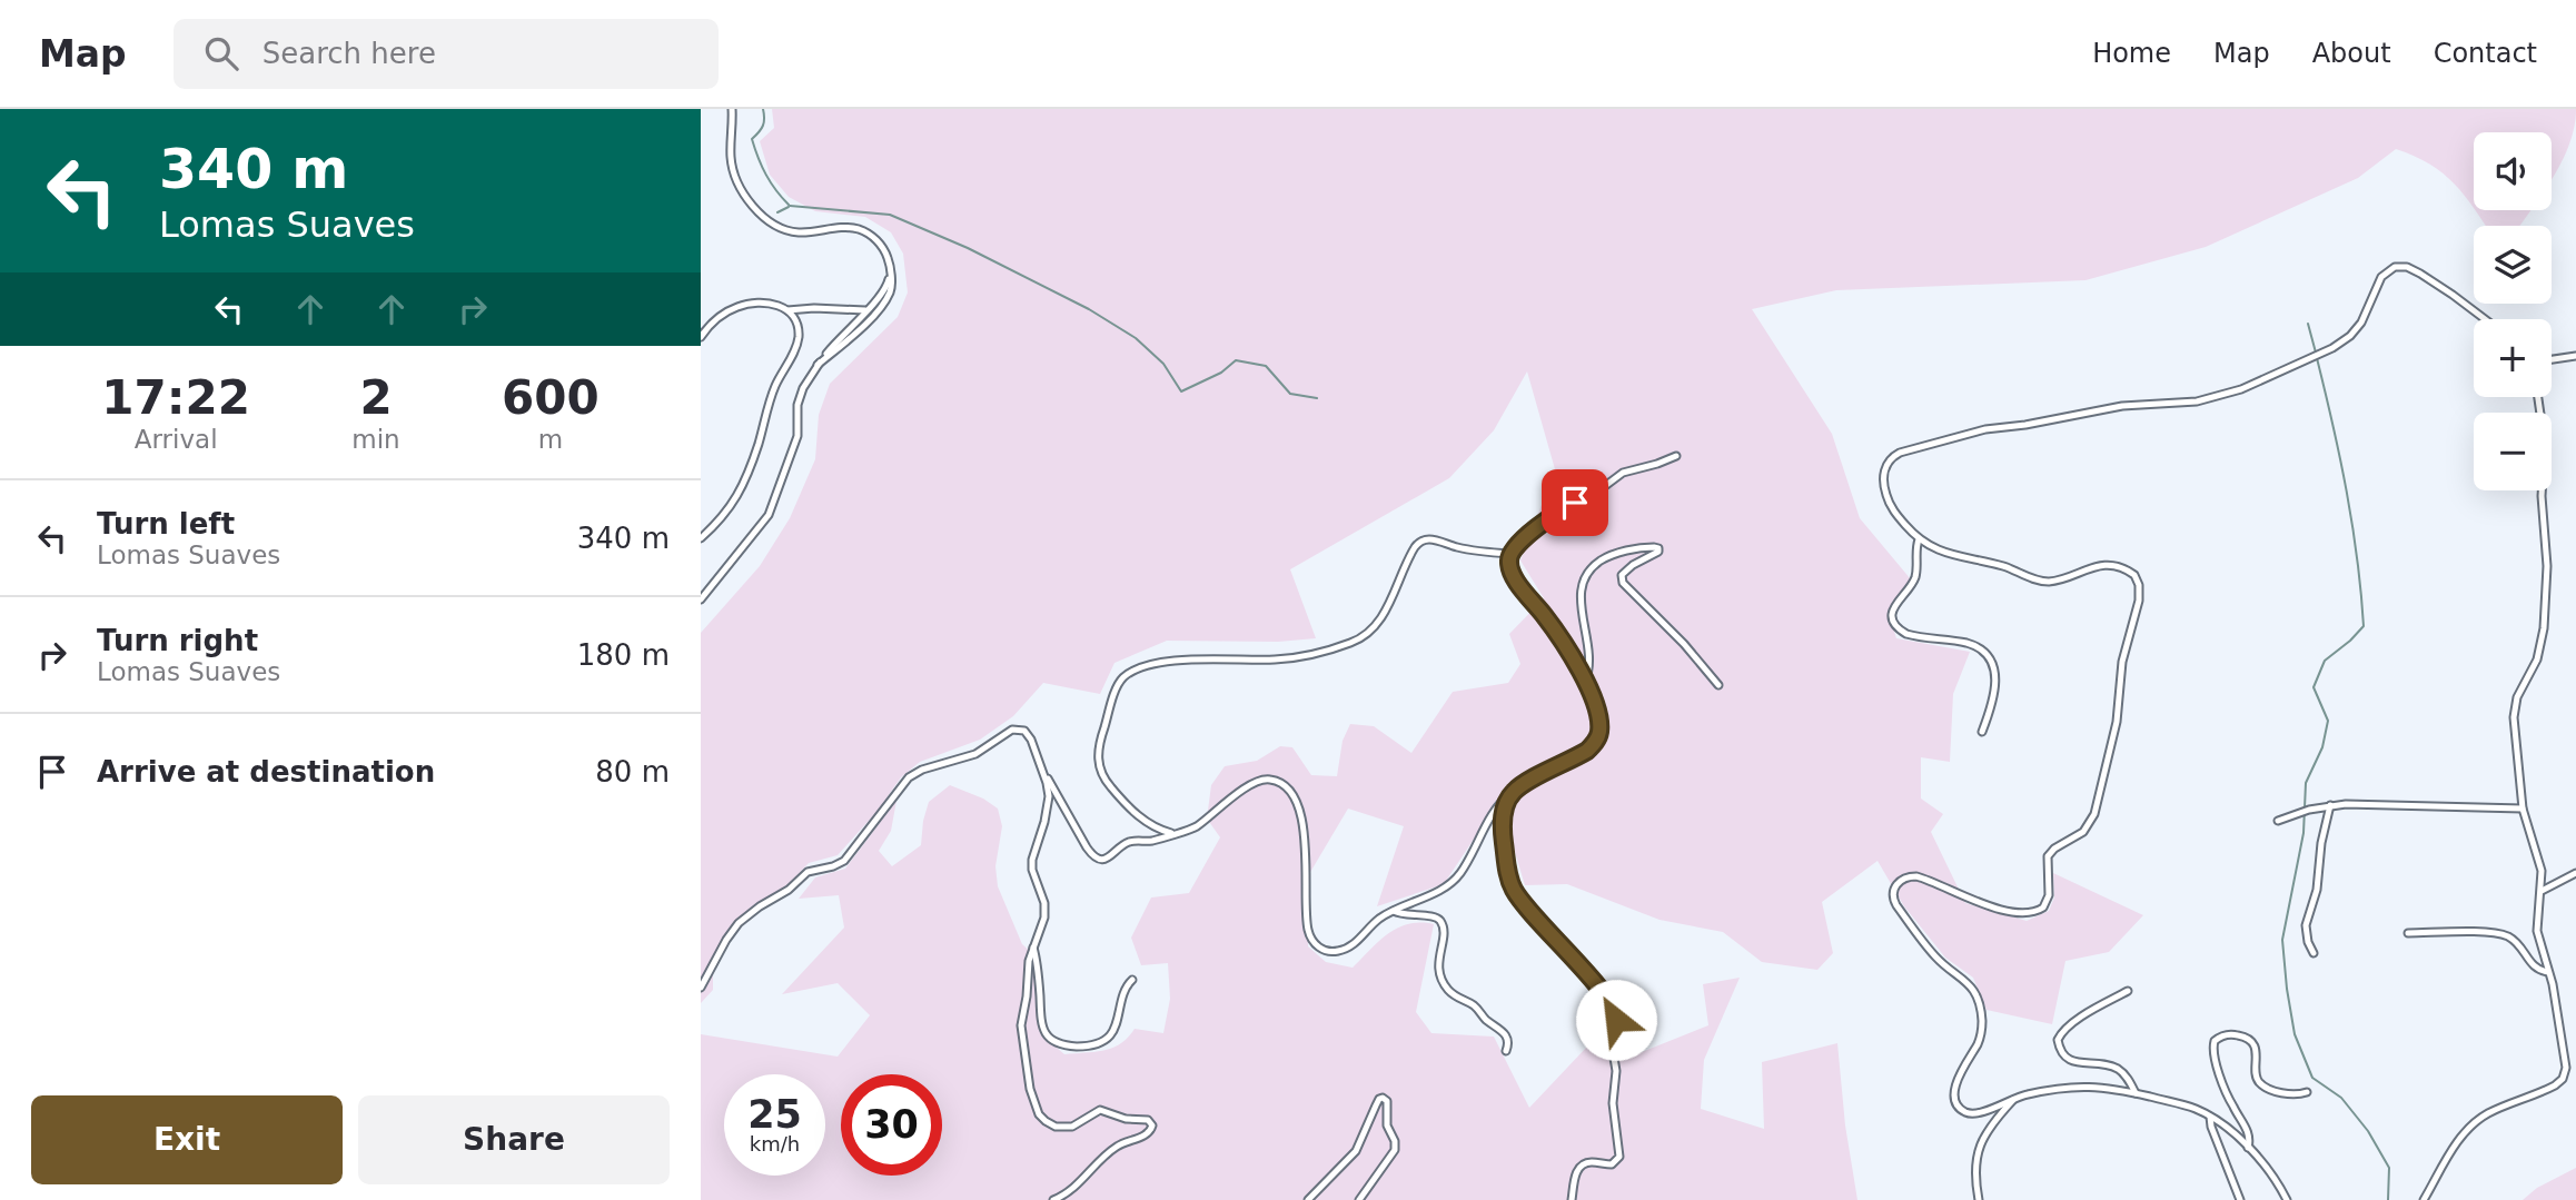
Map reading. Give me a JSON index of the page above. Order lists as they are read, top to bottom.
{
  "page": {
    "header": "Map",
    "search": "Search here",
    "nav": [
      "Home",
      "Map",
      "About",
      "Contact"
    ],
    "turn": ["340 m", "Lomas Suaves"],
    "map_buttons": ["+", "−"],
    "eta": [
      "17:22",
      "Arrival",
      "2",
      "min",
      "600",
      "m"
    ],
    "list": [
      {
        "name": "Turn left",
        "note": "Lomas Suaves",
        "value": "340 m"
      },
      {
        "name": "Turn right",
        "note": "Lomas Suaves",
        "value": "180 m"
      },
      {
        "name": "Arrive at destination",
        "value": "80 m"
      }
    ],
    "speed": "25 km/h",
    "limit": "30",
    "buttons": ["Exit", "Share"]
  }
}
